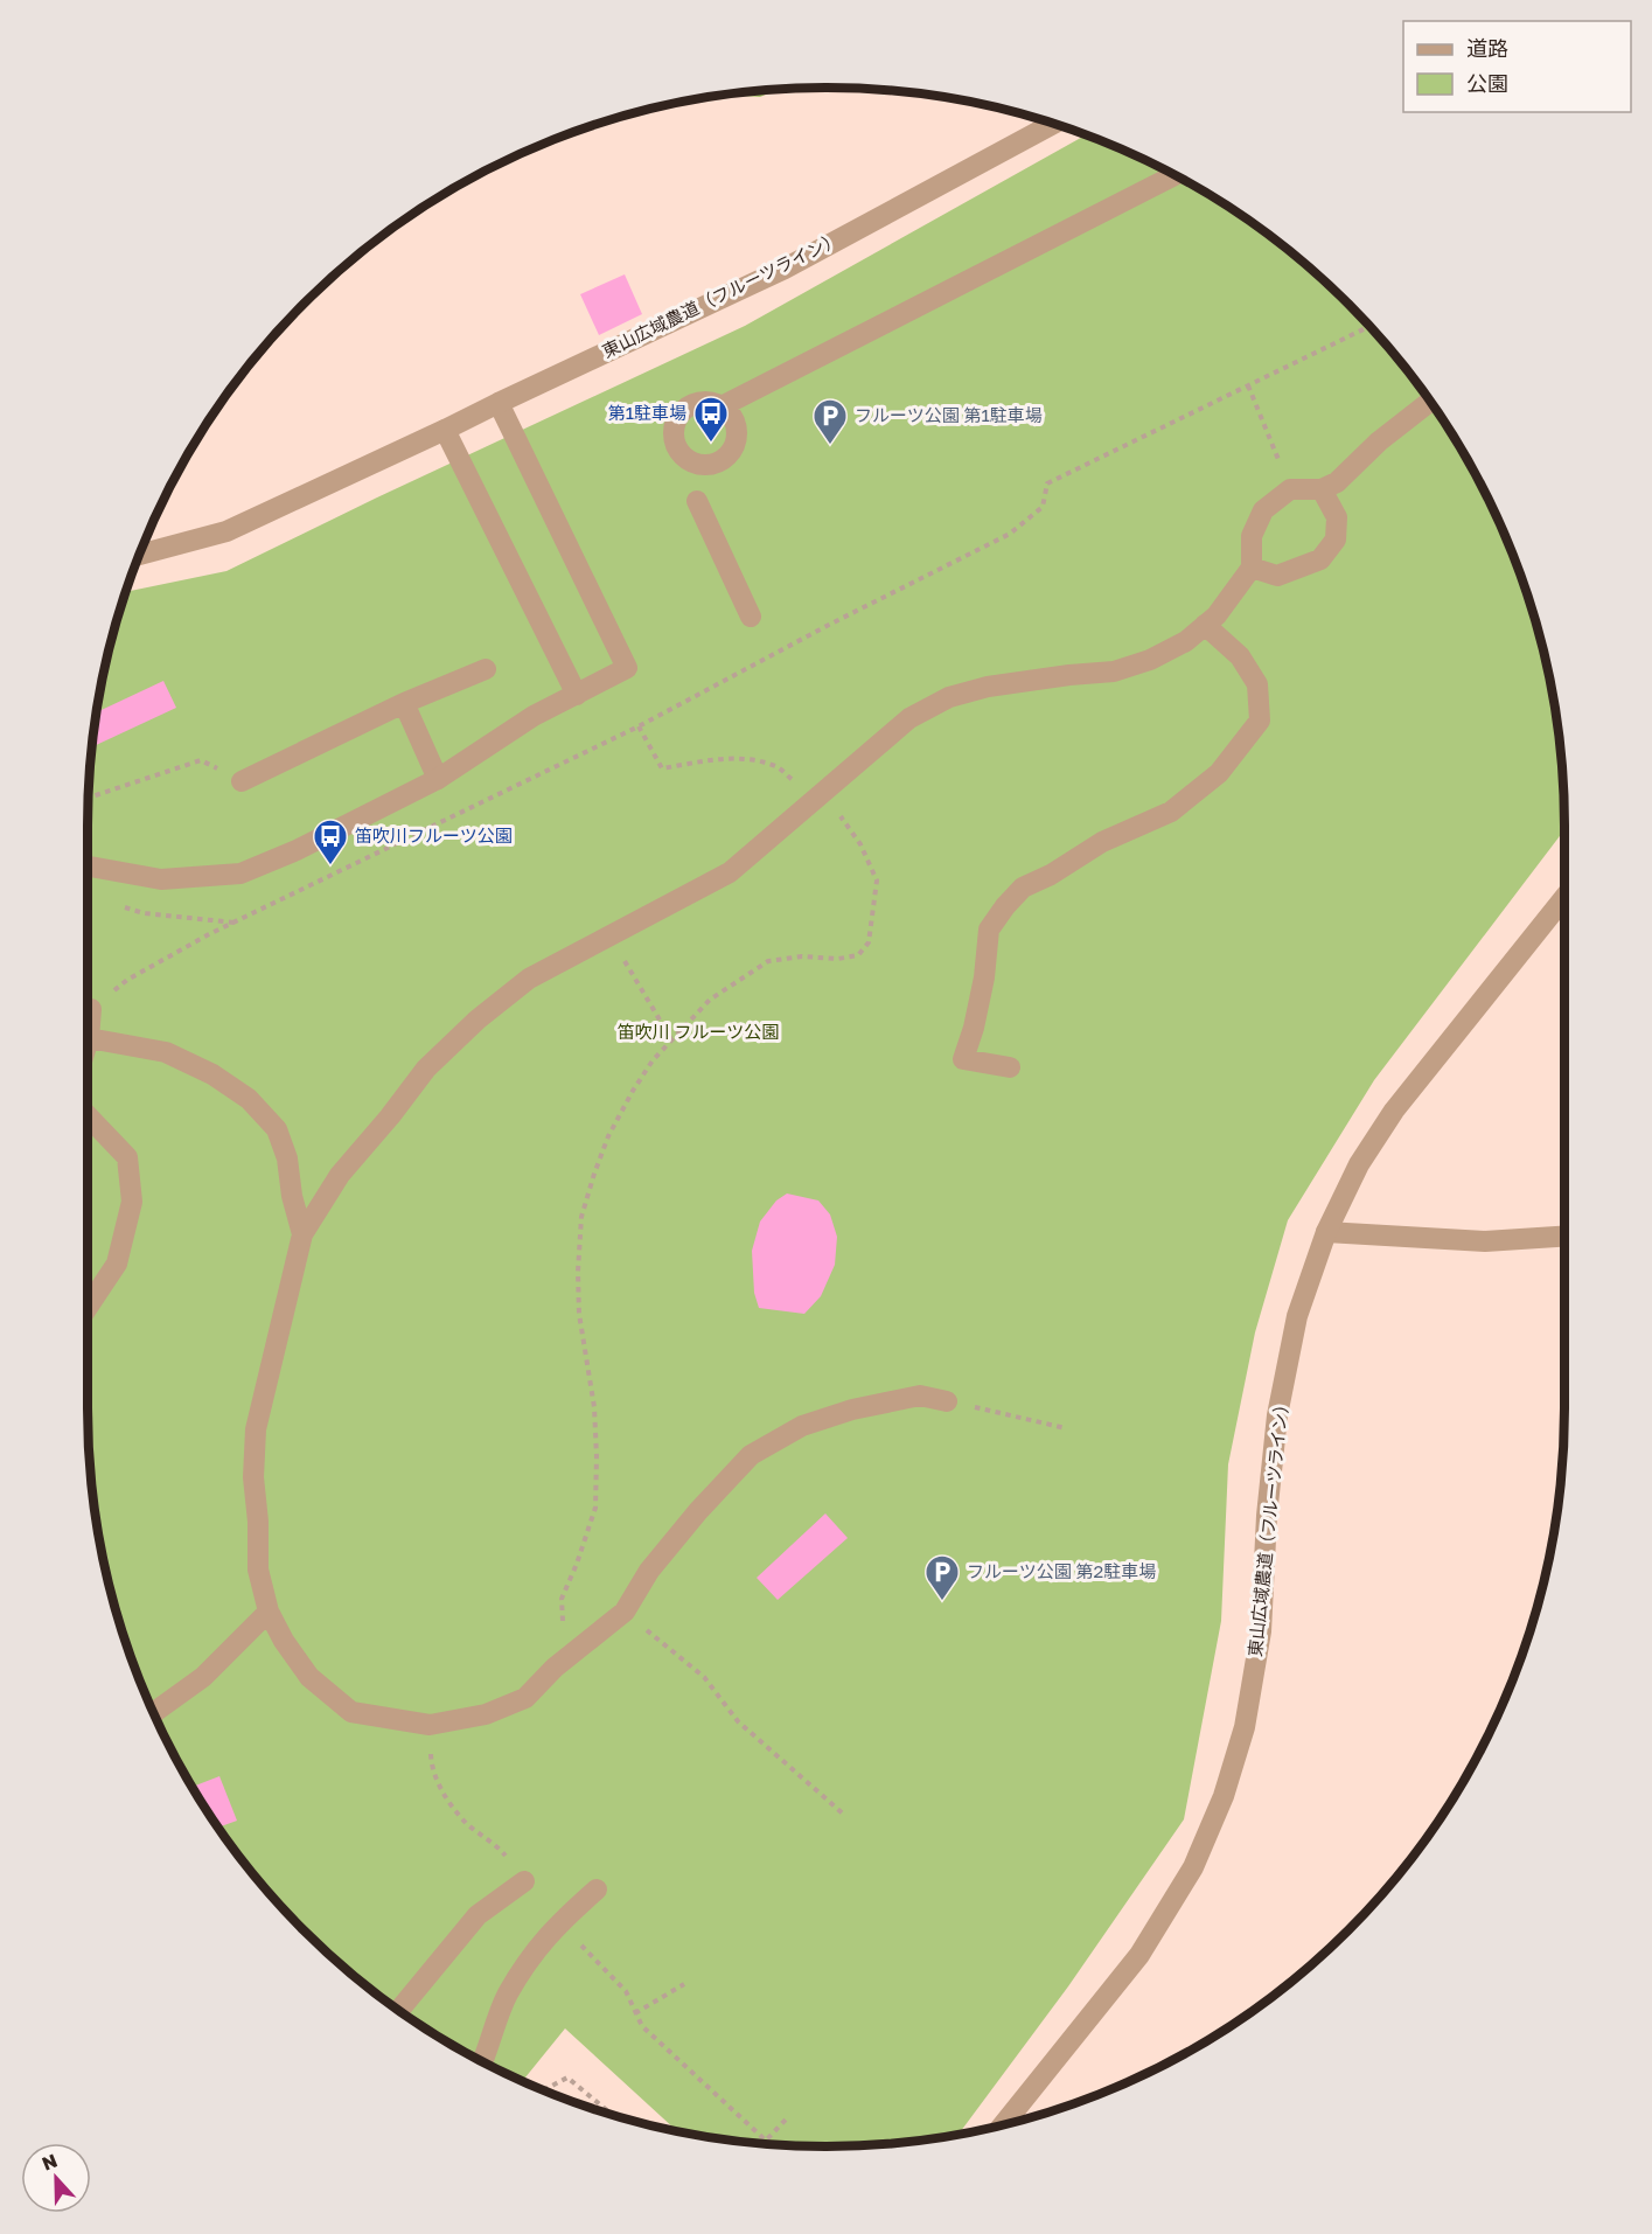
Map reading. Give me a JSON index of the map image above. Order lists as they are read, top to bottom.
{
  "streets": {
    "street": ["東山広域農道（フルーツライン）"]
  },
  "parks": ["笛吹川 フルーツ公園"],
  "places": {
    "bus stop": ["第1駐車場", "笛吹川フルーツ公園"],
    "parking": ["フルーツ公園 第1駐車場", "フルーツ公園 第2駐車場"]
  },
  "legend": ["道路", "公園"],
  "north": "top"
}
